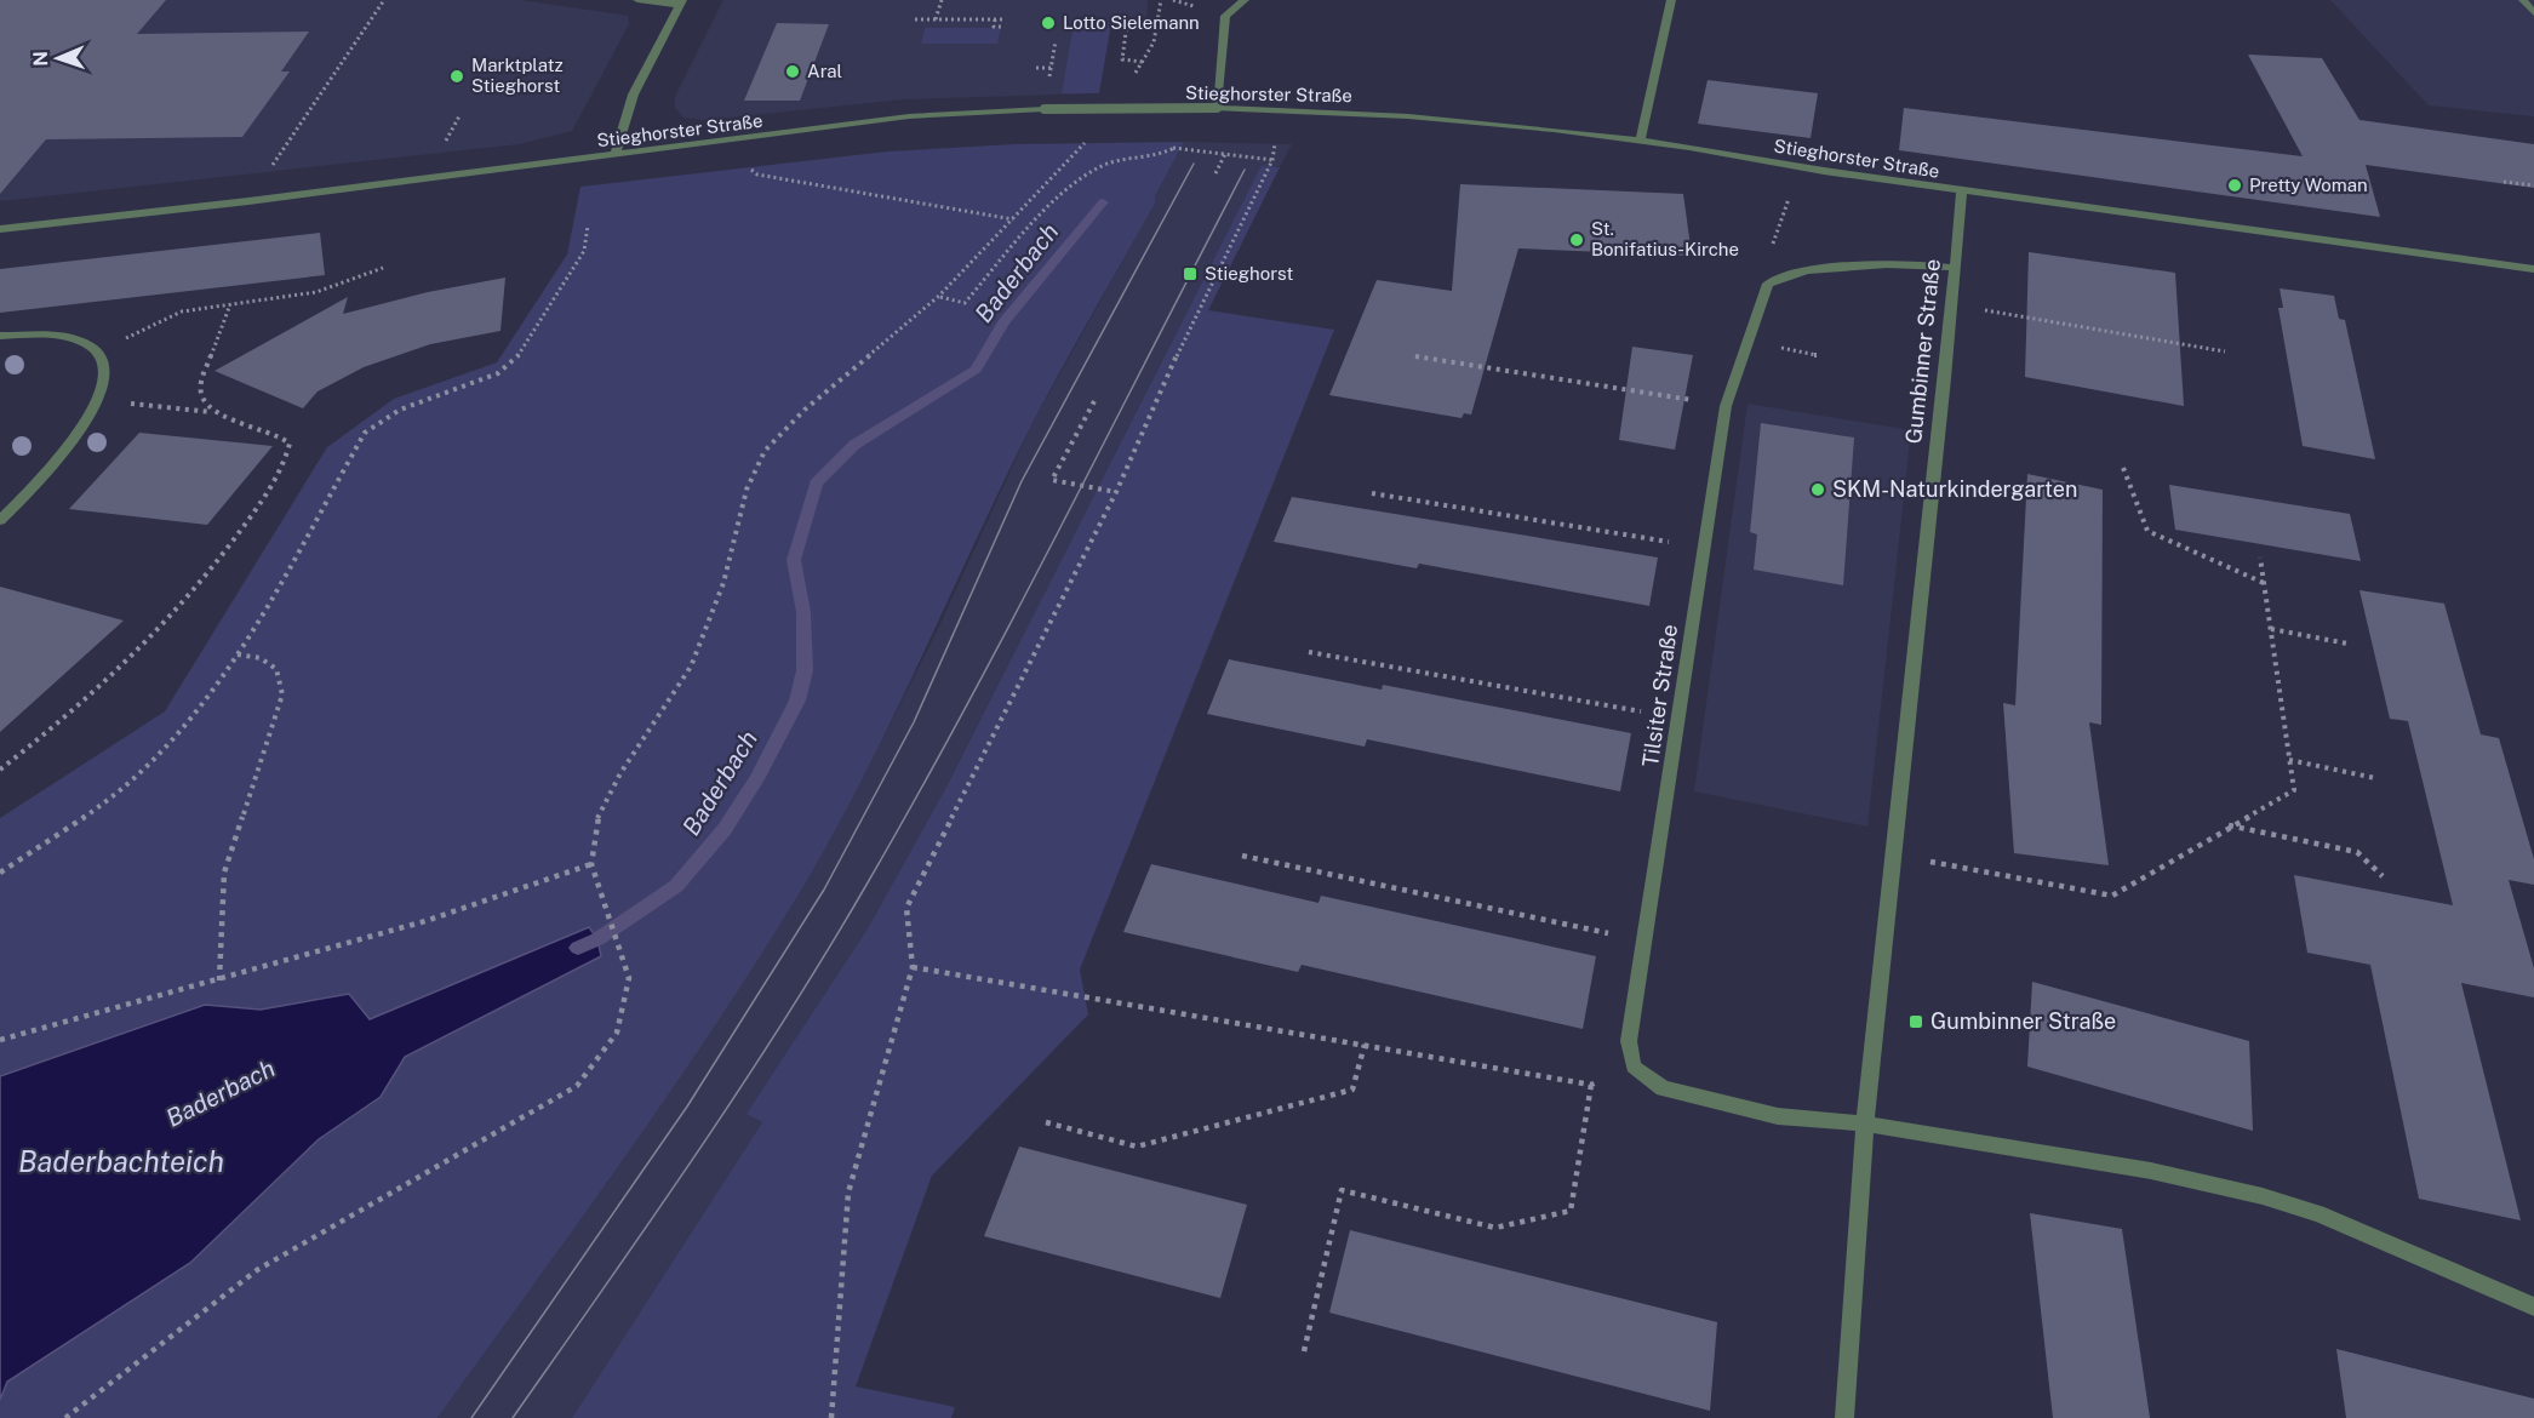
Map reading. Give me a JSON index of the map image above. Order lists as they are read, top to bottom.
{
  "streets": {
    "street": ["Stieghorster Straße", "Gumbinner Straße", "Tilsiter Straße"]
  },
  "crossings": [
    ["Stieghorster Straße", "Gumbinner Straße"]
  ],
  "water": ["Baderbach", "Baderbachteich"],
  "places": {
    "other": [
      "Lotto Sielemann",
      "Aral",
      "Marktplatz Stieghorst",
      "Pretty Woman",
      "St. Bonifatius-Kirche",
      "SKM-Naturkindergarten"
    ],
    "transit": ["Stieghorst", "Gumbinner Straße"]
  },
  "north": "left"
}
